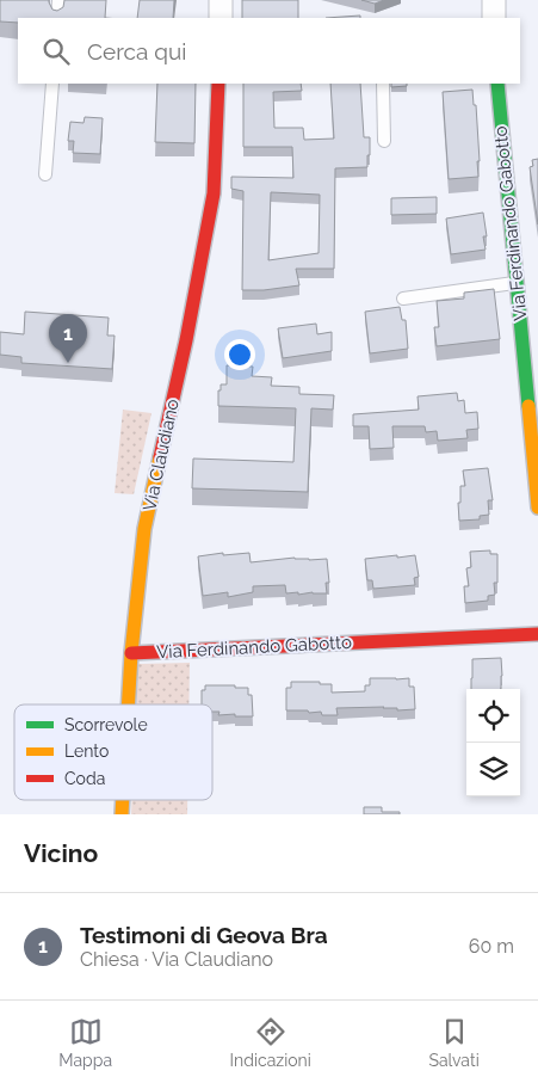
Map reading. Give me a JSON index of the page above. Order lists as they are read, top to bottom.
{
  "streets": {
    "street": ["Via Ferdinando Gabotto", "Via Claudiano"]
  },
  "crossings": [
    ["Via Ferdinando Gabotto", "Via Claudiano"]
  ],
  "legend": ["Scorrevole", "Lento", "Coda"],
  "page": {
    "search": "Cerca qui",
    "pins": "1",
    "heading": "Vicino",
    "list": [
      {
        "mark": "1",
        "name": "Testimoni di Geova Bra",
        "note": "Chiesa · Via Claudiano",
        "value": "60 m"
      }
    ],
    "nav": ["Mappa", "Indicazioni", "Salvati"]
  }
}
